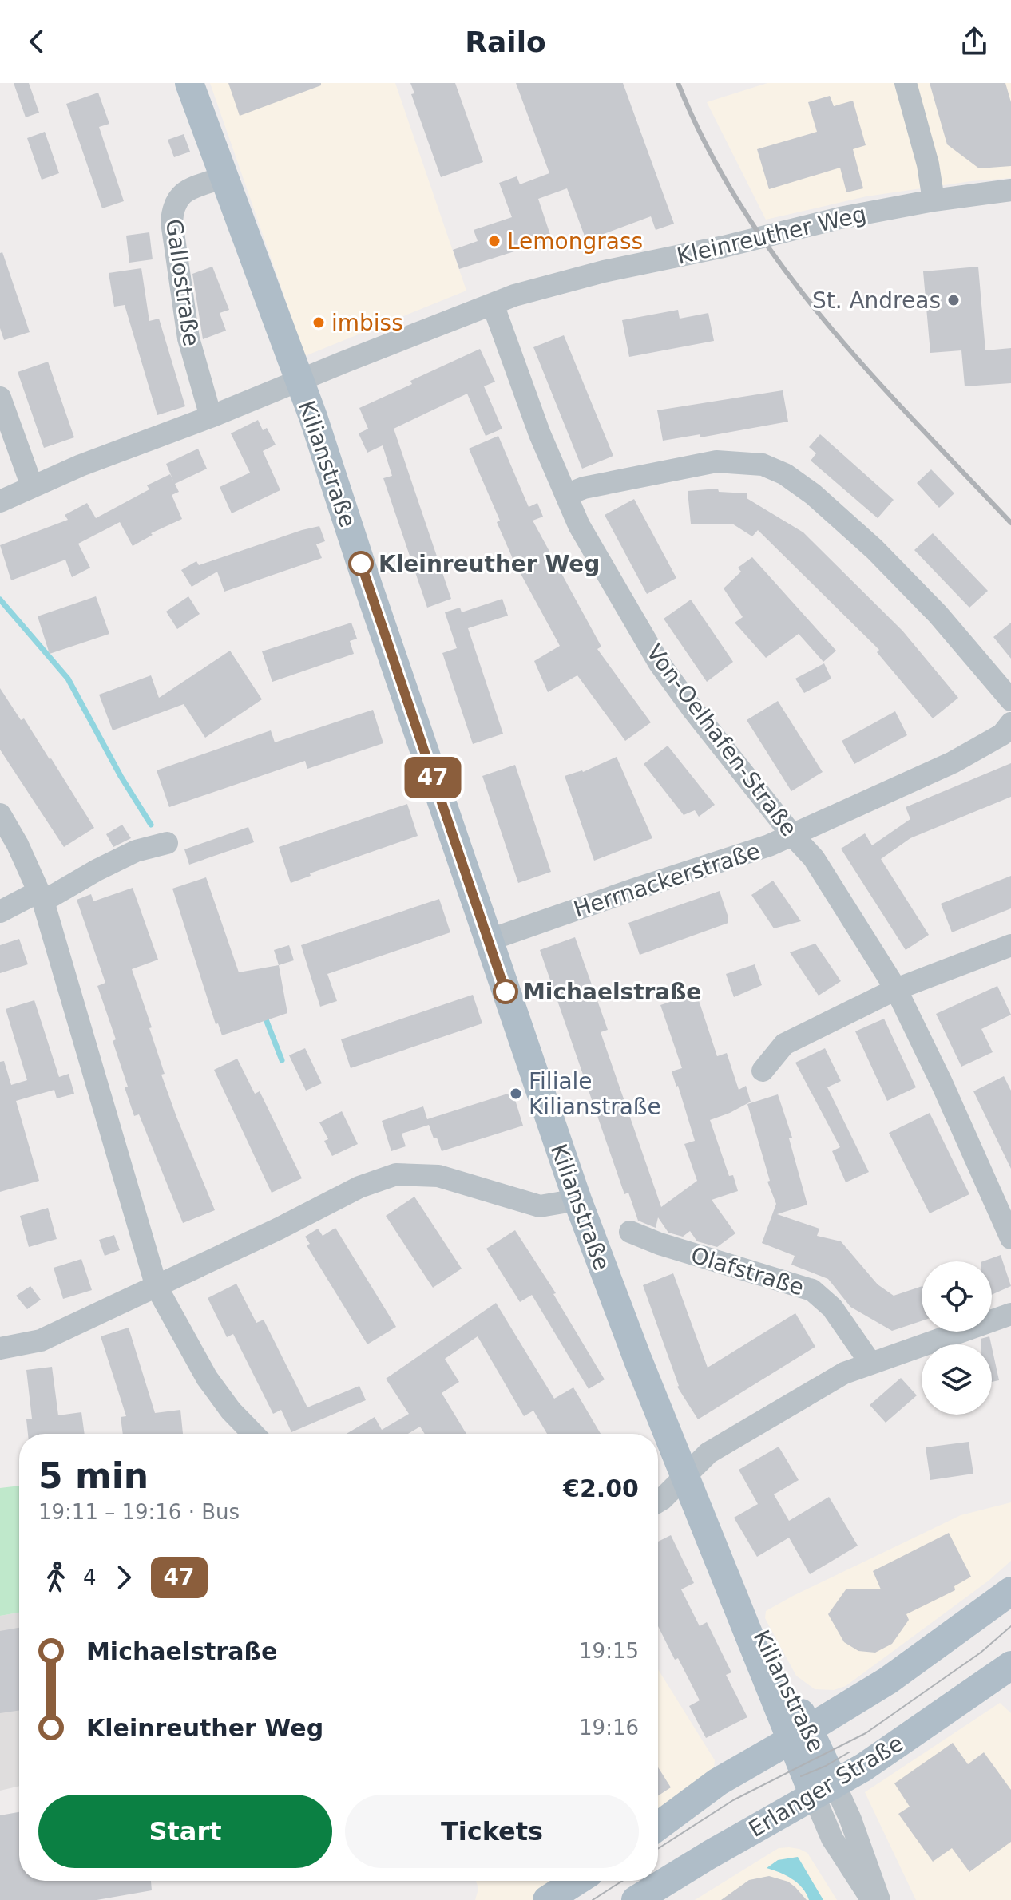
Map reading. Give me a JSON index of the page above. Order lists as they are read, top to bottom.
{
  "streets": {
    "main road": ["Kilianstraße", "Erlanger Straße"],
    "street": [
      "Kleinreuther Weg",
      "Gallostraße",
      "Von-Oelhafen-Straße",
      "Herrnackerstraße",
      "Olafstraße"
    ]
  },
  "crossings": [
    ["Kleinreuther Weg", "Gallostraße"],
    ["Kleinreuther Weg", "Kilianstraße"],
    ["Kleinreuther Weg", "Von-Oelhafen-Straße"],
    ["Gallostraße", "Kilianstraße"],
    ["Kilianstraße", "Herrnackerstraße"],
    ["Kilianstraße", "Erlanger Straße"],
    ["Von-Oelhafen-Straße", "Herrnackerstraße"]
  ],
  "places": [
    "Lemongrass",
    "St. Andreas",
    "imbiss",
    "Kleinreuther Weg",
    "Michaelstraße",
    "Filiale Kilianstraße"
  ],
  "lines": ["bus line 47"],
  "page": {
    "header": "Railo",
    "on_map": "47",
    "heading": ["5 min", "19:11 – 19:16 · Bus", "€2.00"],
    "legs": ["4", "47"],
    "list": [
      {
        "name": "Michaelstraße",
        "value": "19:15"
      },
      {
        "name": "Kleinreuther Weg",
        "value": "19:16"
      }
    ],
    "buttons": ["Start", "Tickets"]
  }
}
